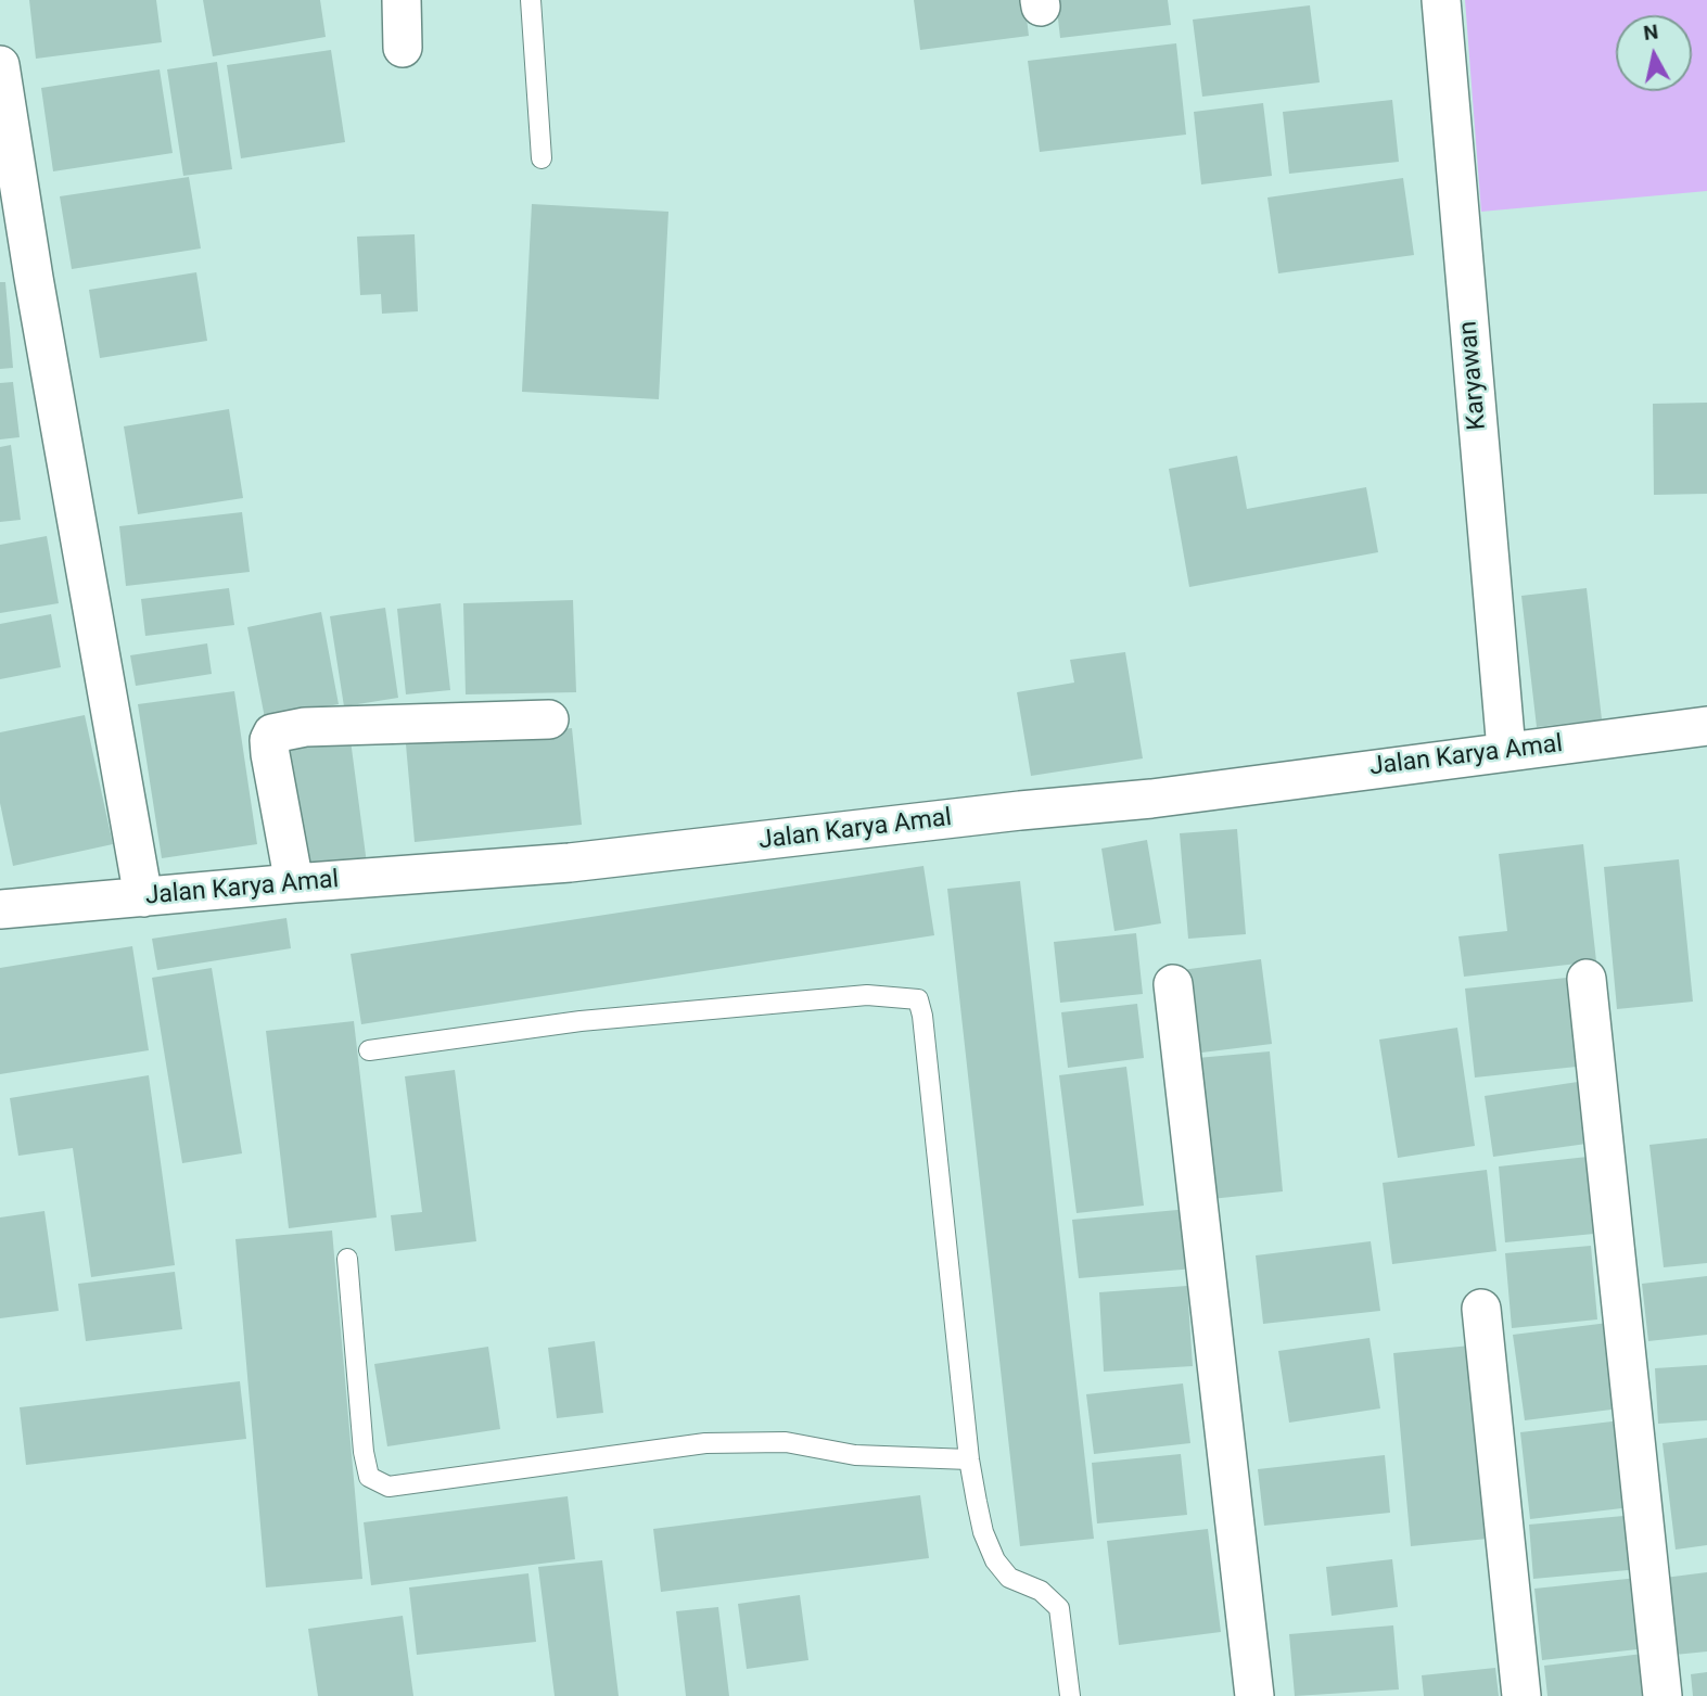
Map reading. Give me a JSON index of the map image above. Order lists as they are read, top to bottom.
{
  "streets": {
    "street": ["Karyawan", "Jalan Karya Amal"]
  },
  "crossings": [
    ["Karyawan", "Jalan Karya Amal"]
  ],
  "north": "top"
}
